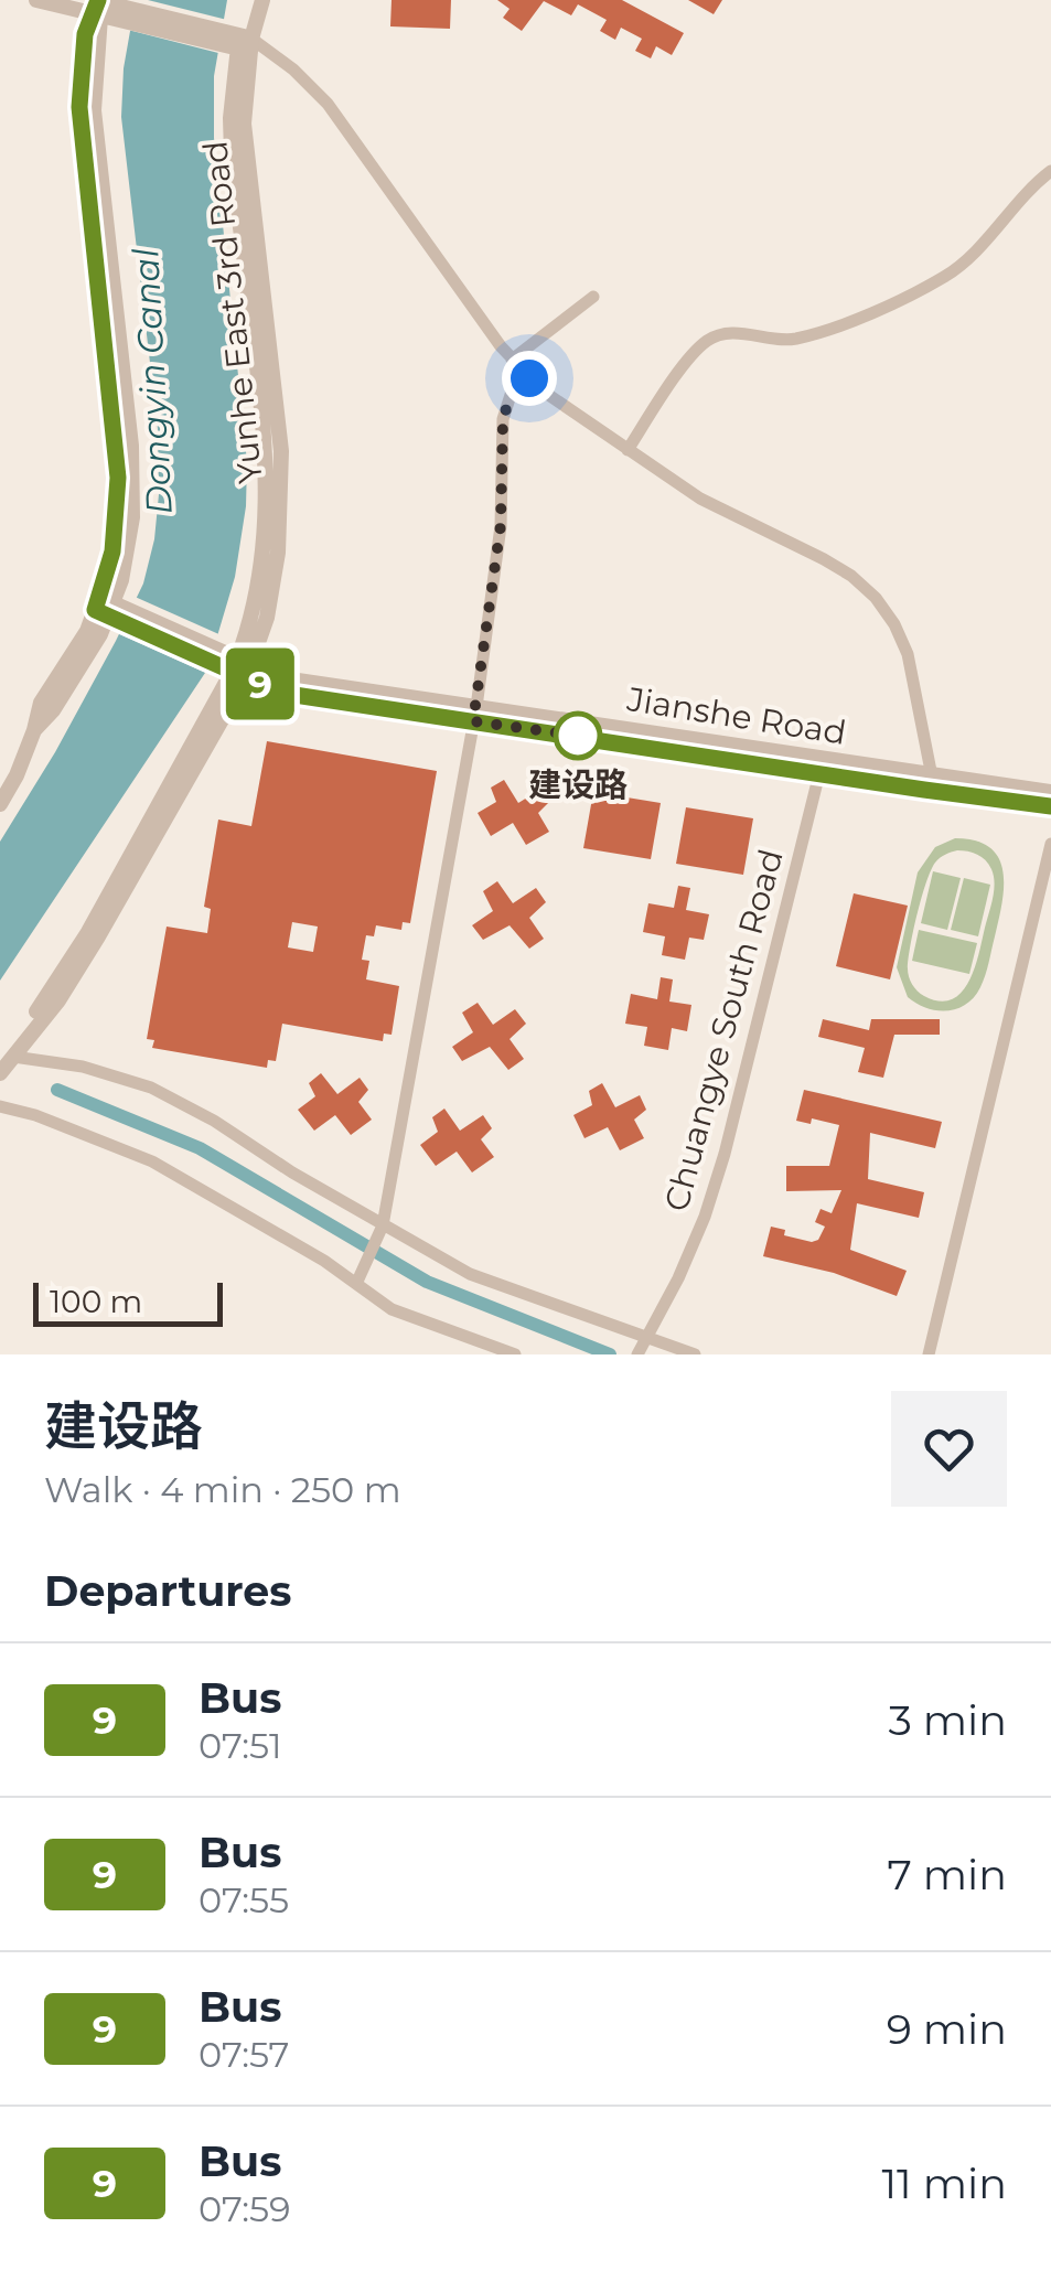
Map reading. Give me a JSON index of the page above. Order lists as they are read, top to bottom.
{
  "streets": {
    "street": ["Yunhe East 3rd Road", "Jianshe Road", "Chuangye South Road"]
  },
  "crossings": [
    ["Yunhe East 3rd Road", "Jianshe Road"],
    ["Jianshe Road", "Chuangye South Road"]
  ],
  "water": ["Dongyin Canal"],
  "places": ["建设路"],
  "lines": ["bus line 9"],
  "scale_bar": "100 m",
  "page": {
    "on_map": "9",
    "scale": "100 m",
    "heading": [
      ["建设路", "Walk · 4 min · 250 m"],
      "Departures"
    ],
    "list": [
      {
        "mark": "9",
        "name": "Bus",
        "note": "07:51",
        "value": "3 min"
      },
      {
        "mark": "9",
        "name": "Bus",
        "note": "07:55",
        "value": "7 min"
      },
      {
        "mark": "9",
        "name": "Bus",
        "note": "07:57",
        "value": "9 min"
      },
      {
        "mark": "9",
        "name": "Bus",
        "note": "07:59",
        "value": "11 min"
      }
    ]
  }
}
